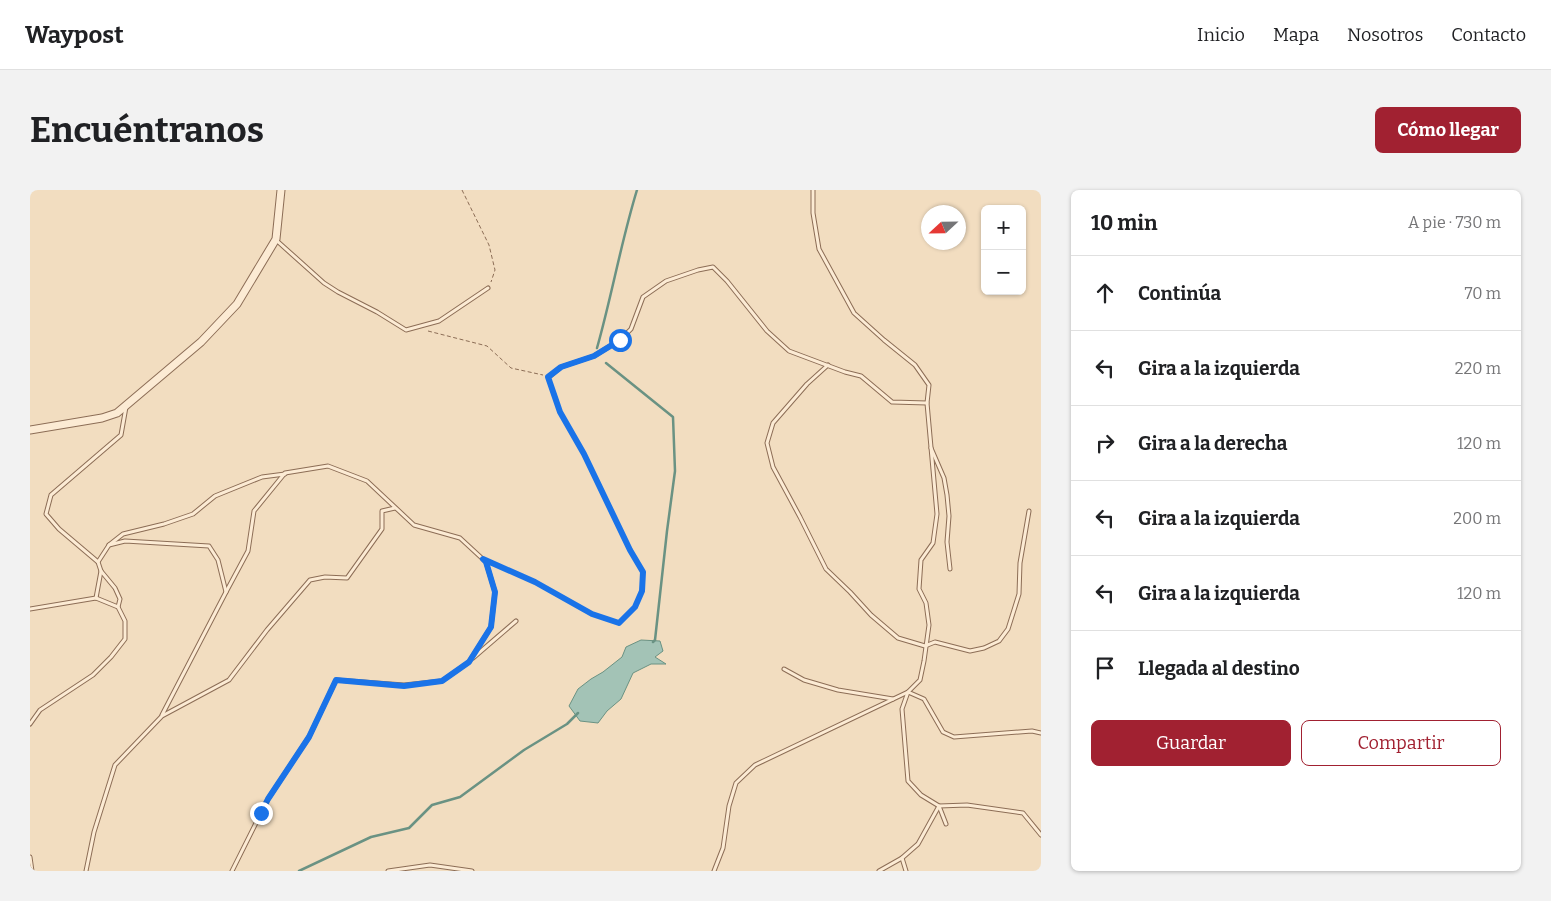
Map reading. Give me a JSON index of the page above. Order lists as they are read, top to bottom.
{
  "north": "left",
  "page": {
    "header": "Waypost",
    "nav": [
      "Inicio",
      "Mapa",
      "Nosotros",
      "Contacto"
    ],
    "buttons": [
      "Cómo llegar",
      ["Guardar", "Compartir"]
    ],
    "title": "Encuéntranos",
    "heading": ["10 min", "A pie · 730 m"],
    "map_buttons": ["+", "−"],
    "list": [
      ["Continúa", "70 m"],
      ["Gira a la izquierda", "220 m"],
      ["Gira a la derecha", "120 m"],
      ["Gira a la izquierda", "200 m"],
      ["Gira a la izquierda", "120 m"],
      "Llegada al destino"
    ]
  }
}
